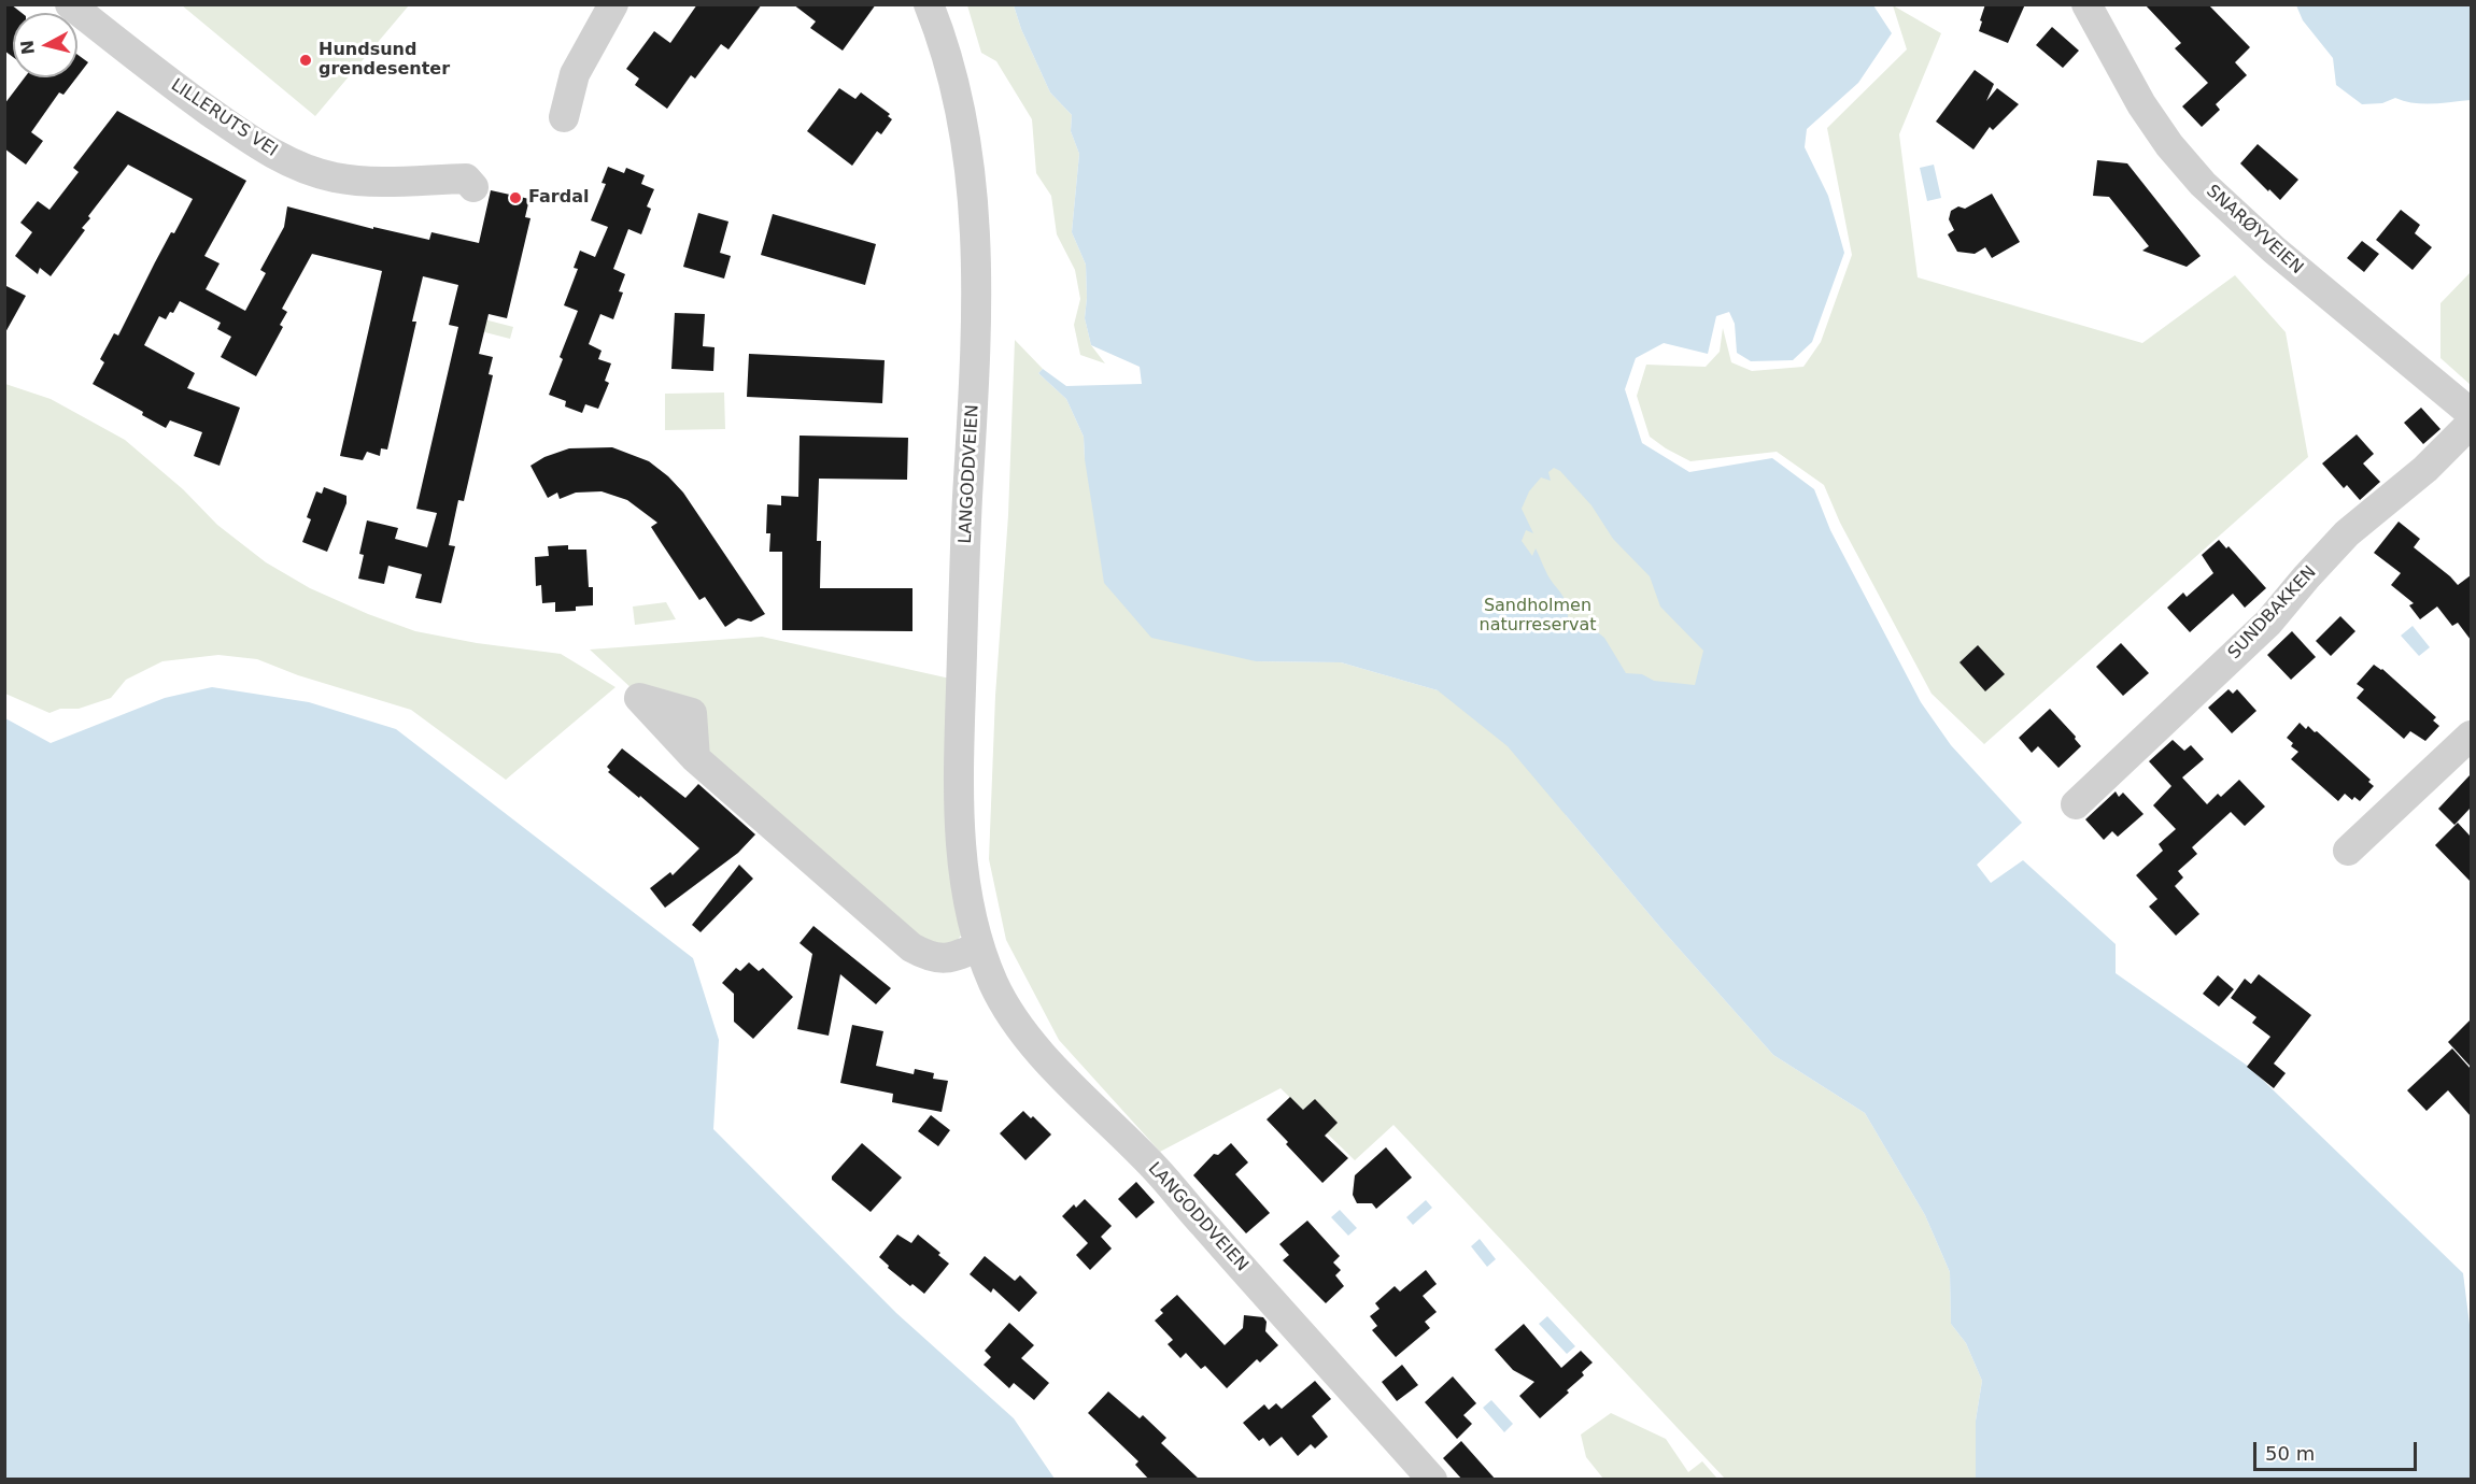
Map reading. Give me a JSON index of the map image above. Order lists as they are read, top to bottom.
{
  "streets": {
    "street": [
      "LILLERUTS VEI",
      "SNARØYVEIEN",
      "LANGODDVEIEN",
      "SUNDBAKKEN"
    ]
  },
  "parks": ["Sandholmen naturreservat"],
  "places": ["Hundsund grendesenter", "Fardal"],
  "scale_bar": "50 m",
  "north": "left"
}
